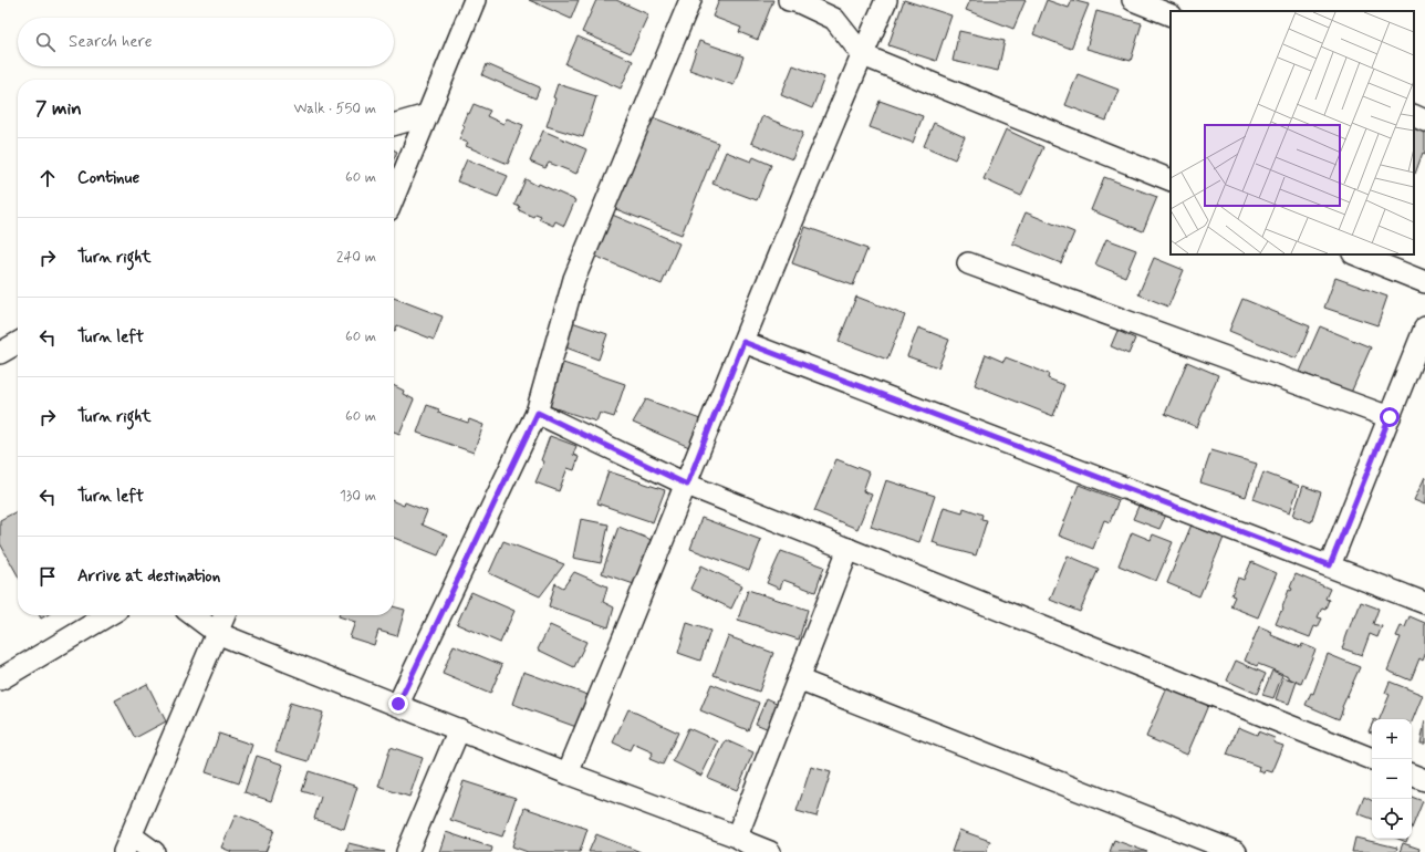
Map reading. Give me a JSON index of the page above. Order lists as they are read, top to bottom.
{
  "page": {
    "search": "Search here",
    "heading": ["7 min", "Walk · 550 m"],
    "list": [
      ["Continue", "60 m"],
      ["Turn right", "240 m"],
      ["Turn left", "60 m"],
      ["Turn right", "60 m"],
      ["Turn left", "130 m"],
      "Arrive at destination"
    ],
    "map_buttons": ["+", "−"]
  }
}
